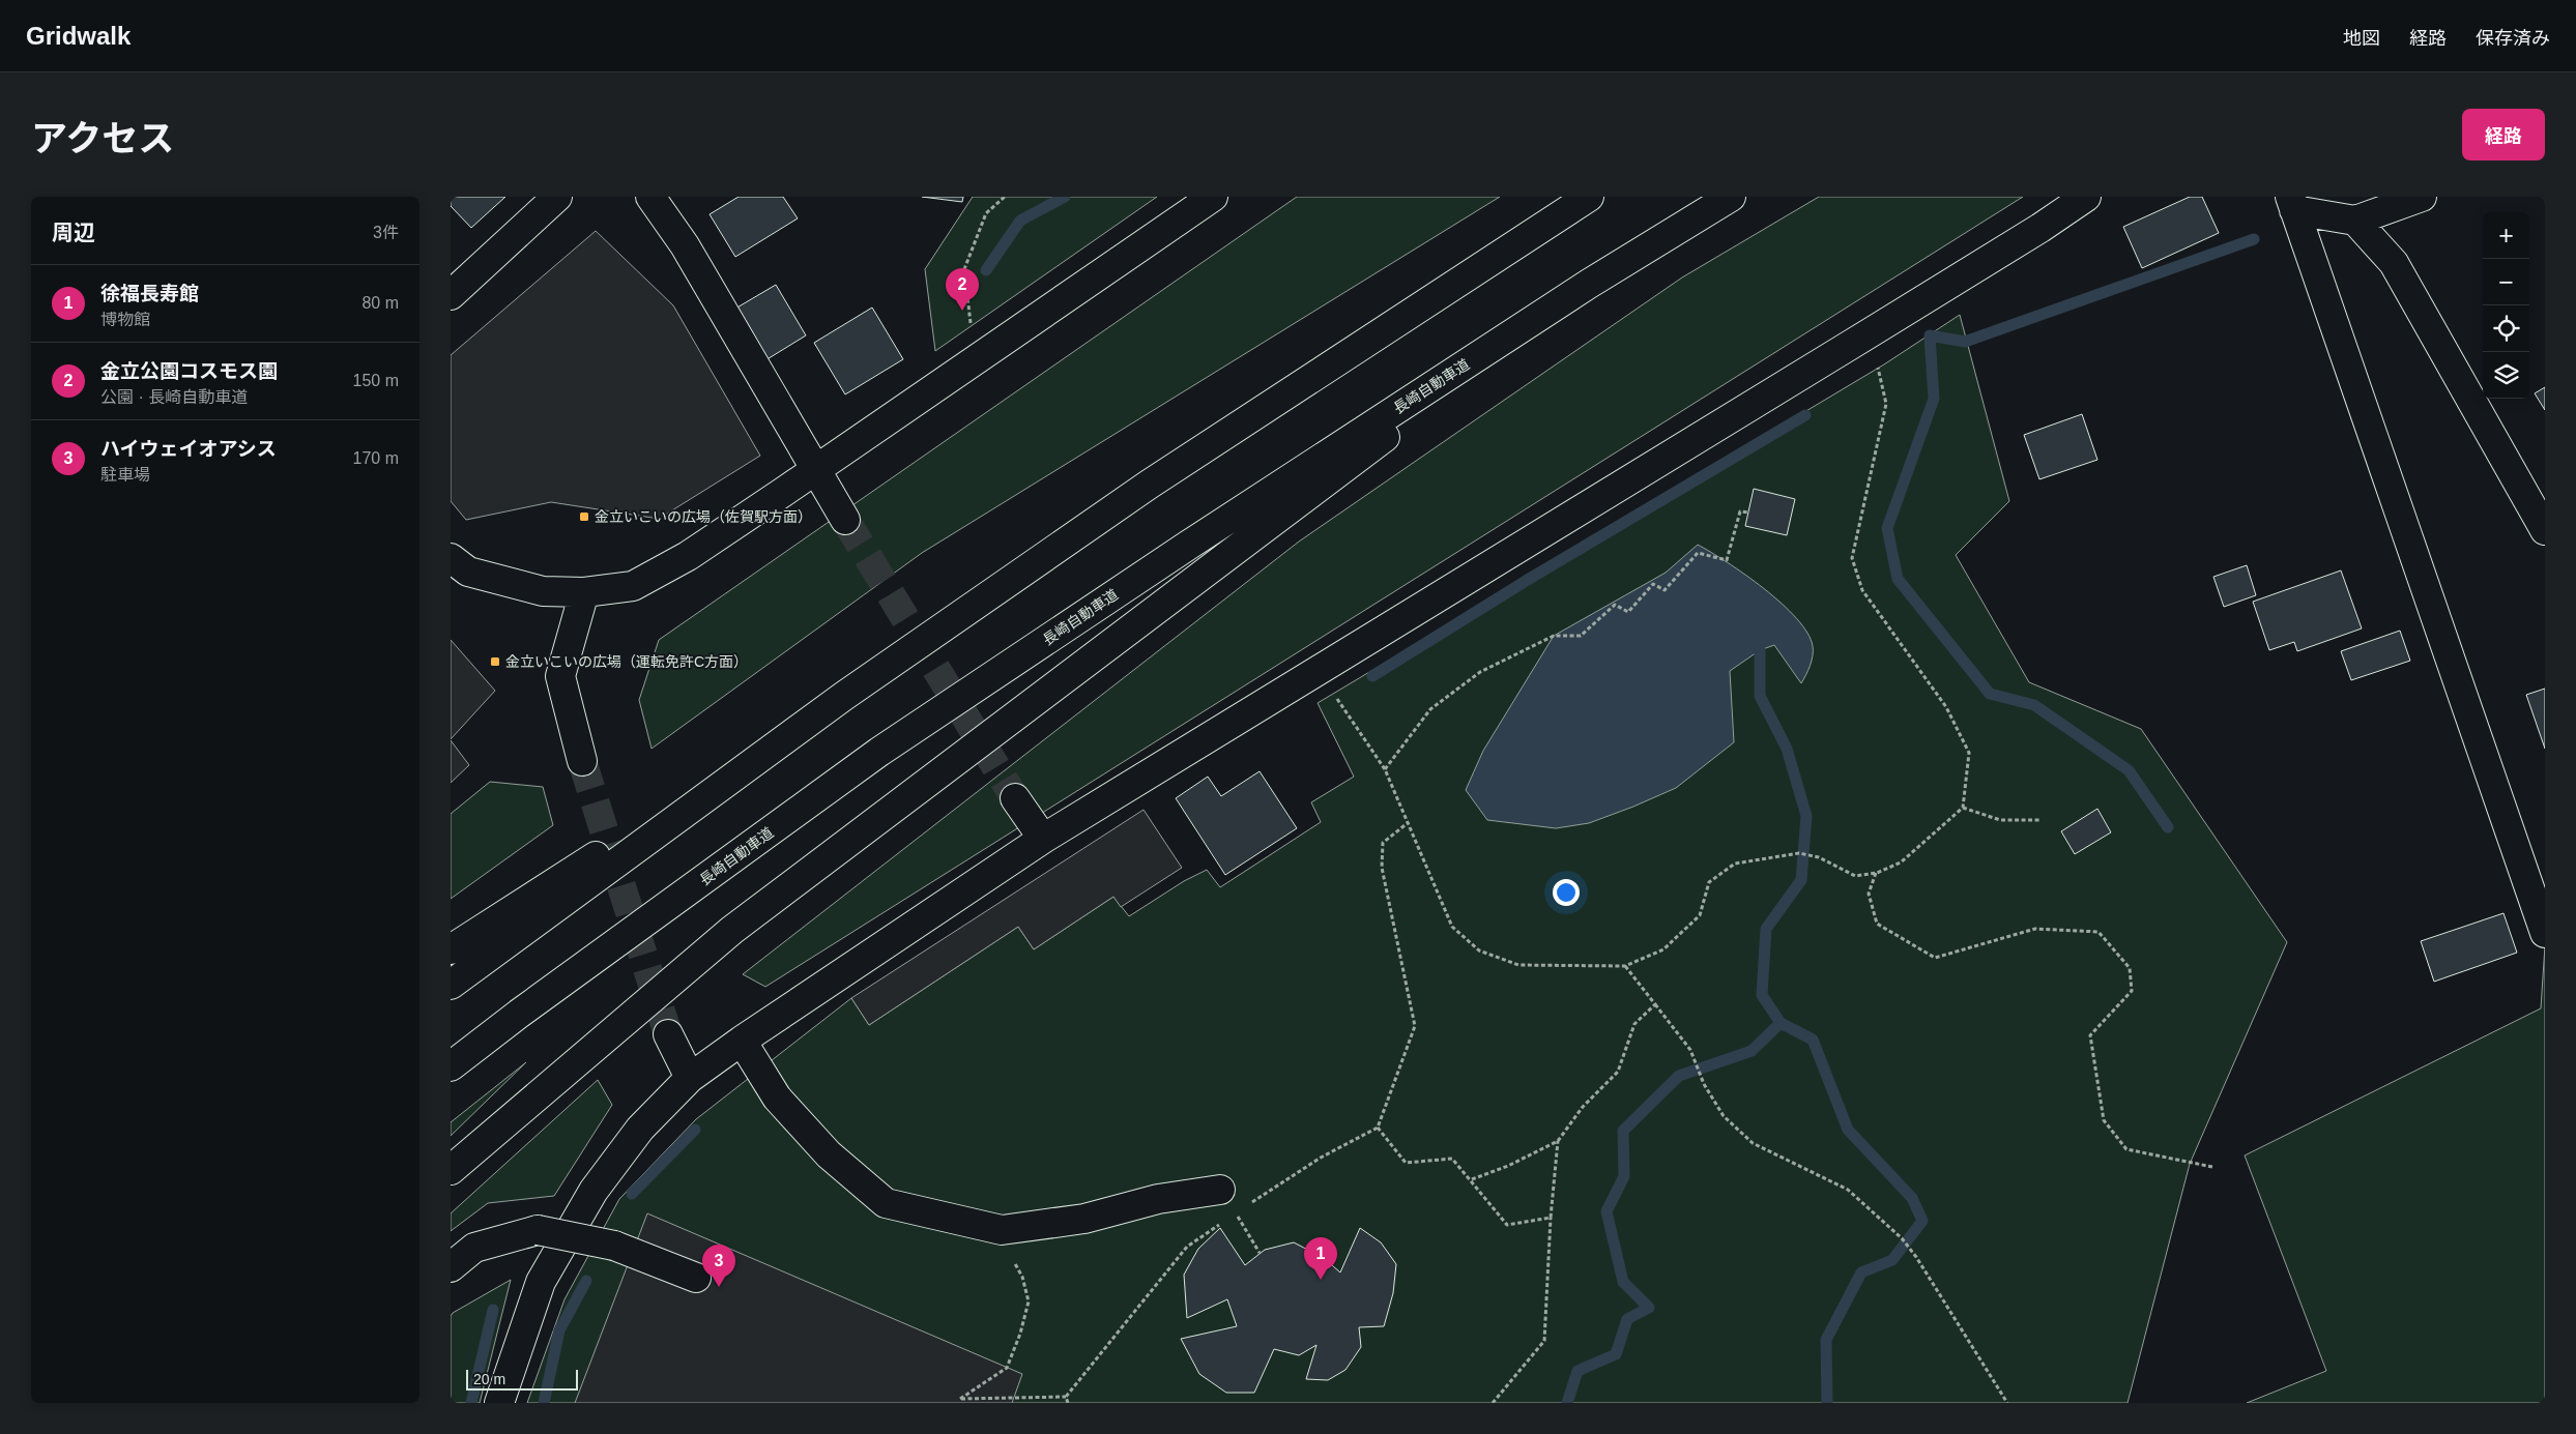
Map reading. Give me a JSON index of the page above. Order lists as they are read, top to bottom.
{
  "streets": {
    "main road": ["長崎自動車道"]
  },
  "places": {
    "transit": ["金立いこいの広場（佐賀駅方面）", "金立いこいの広場（運転免許C方面）"]
  },
  "scale_bar": "20 m",
  "page": {
    "header": "Gridwalk",
    "nav": ["地図", "経路", "保存済み"],
    "title": "アクセス",
    "buttons": "経路",
    "heading": ["周辺", "3件"],
    "map_buttons": ["+", "−"],
    "list": [
      {
        "mark": "1",
        "name": "徐福長寿館",
        "note": "博物館",
        "value": "80 m"
      },
      {
        "mark": "2",
        "name": "金立公園コスモス園",
        "note": "公園 · 長崎自動車道",
        "value": "150 m"
      },
      {
        "mark": "3",
        "name": "ハイウェイオアシス",
        "note": "駐車場",
        "value": "170 m"
      }
    ],
    "pins": ["2", "1", "3"],
    "scale": "20 m"
  }
}
